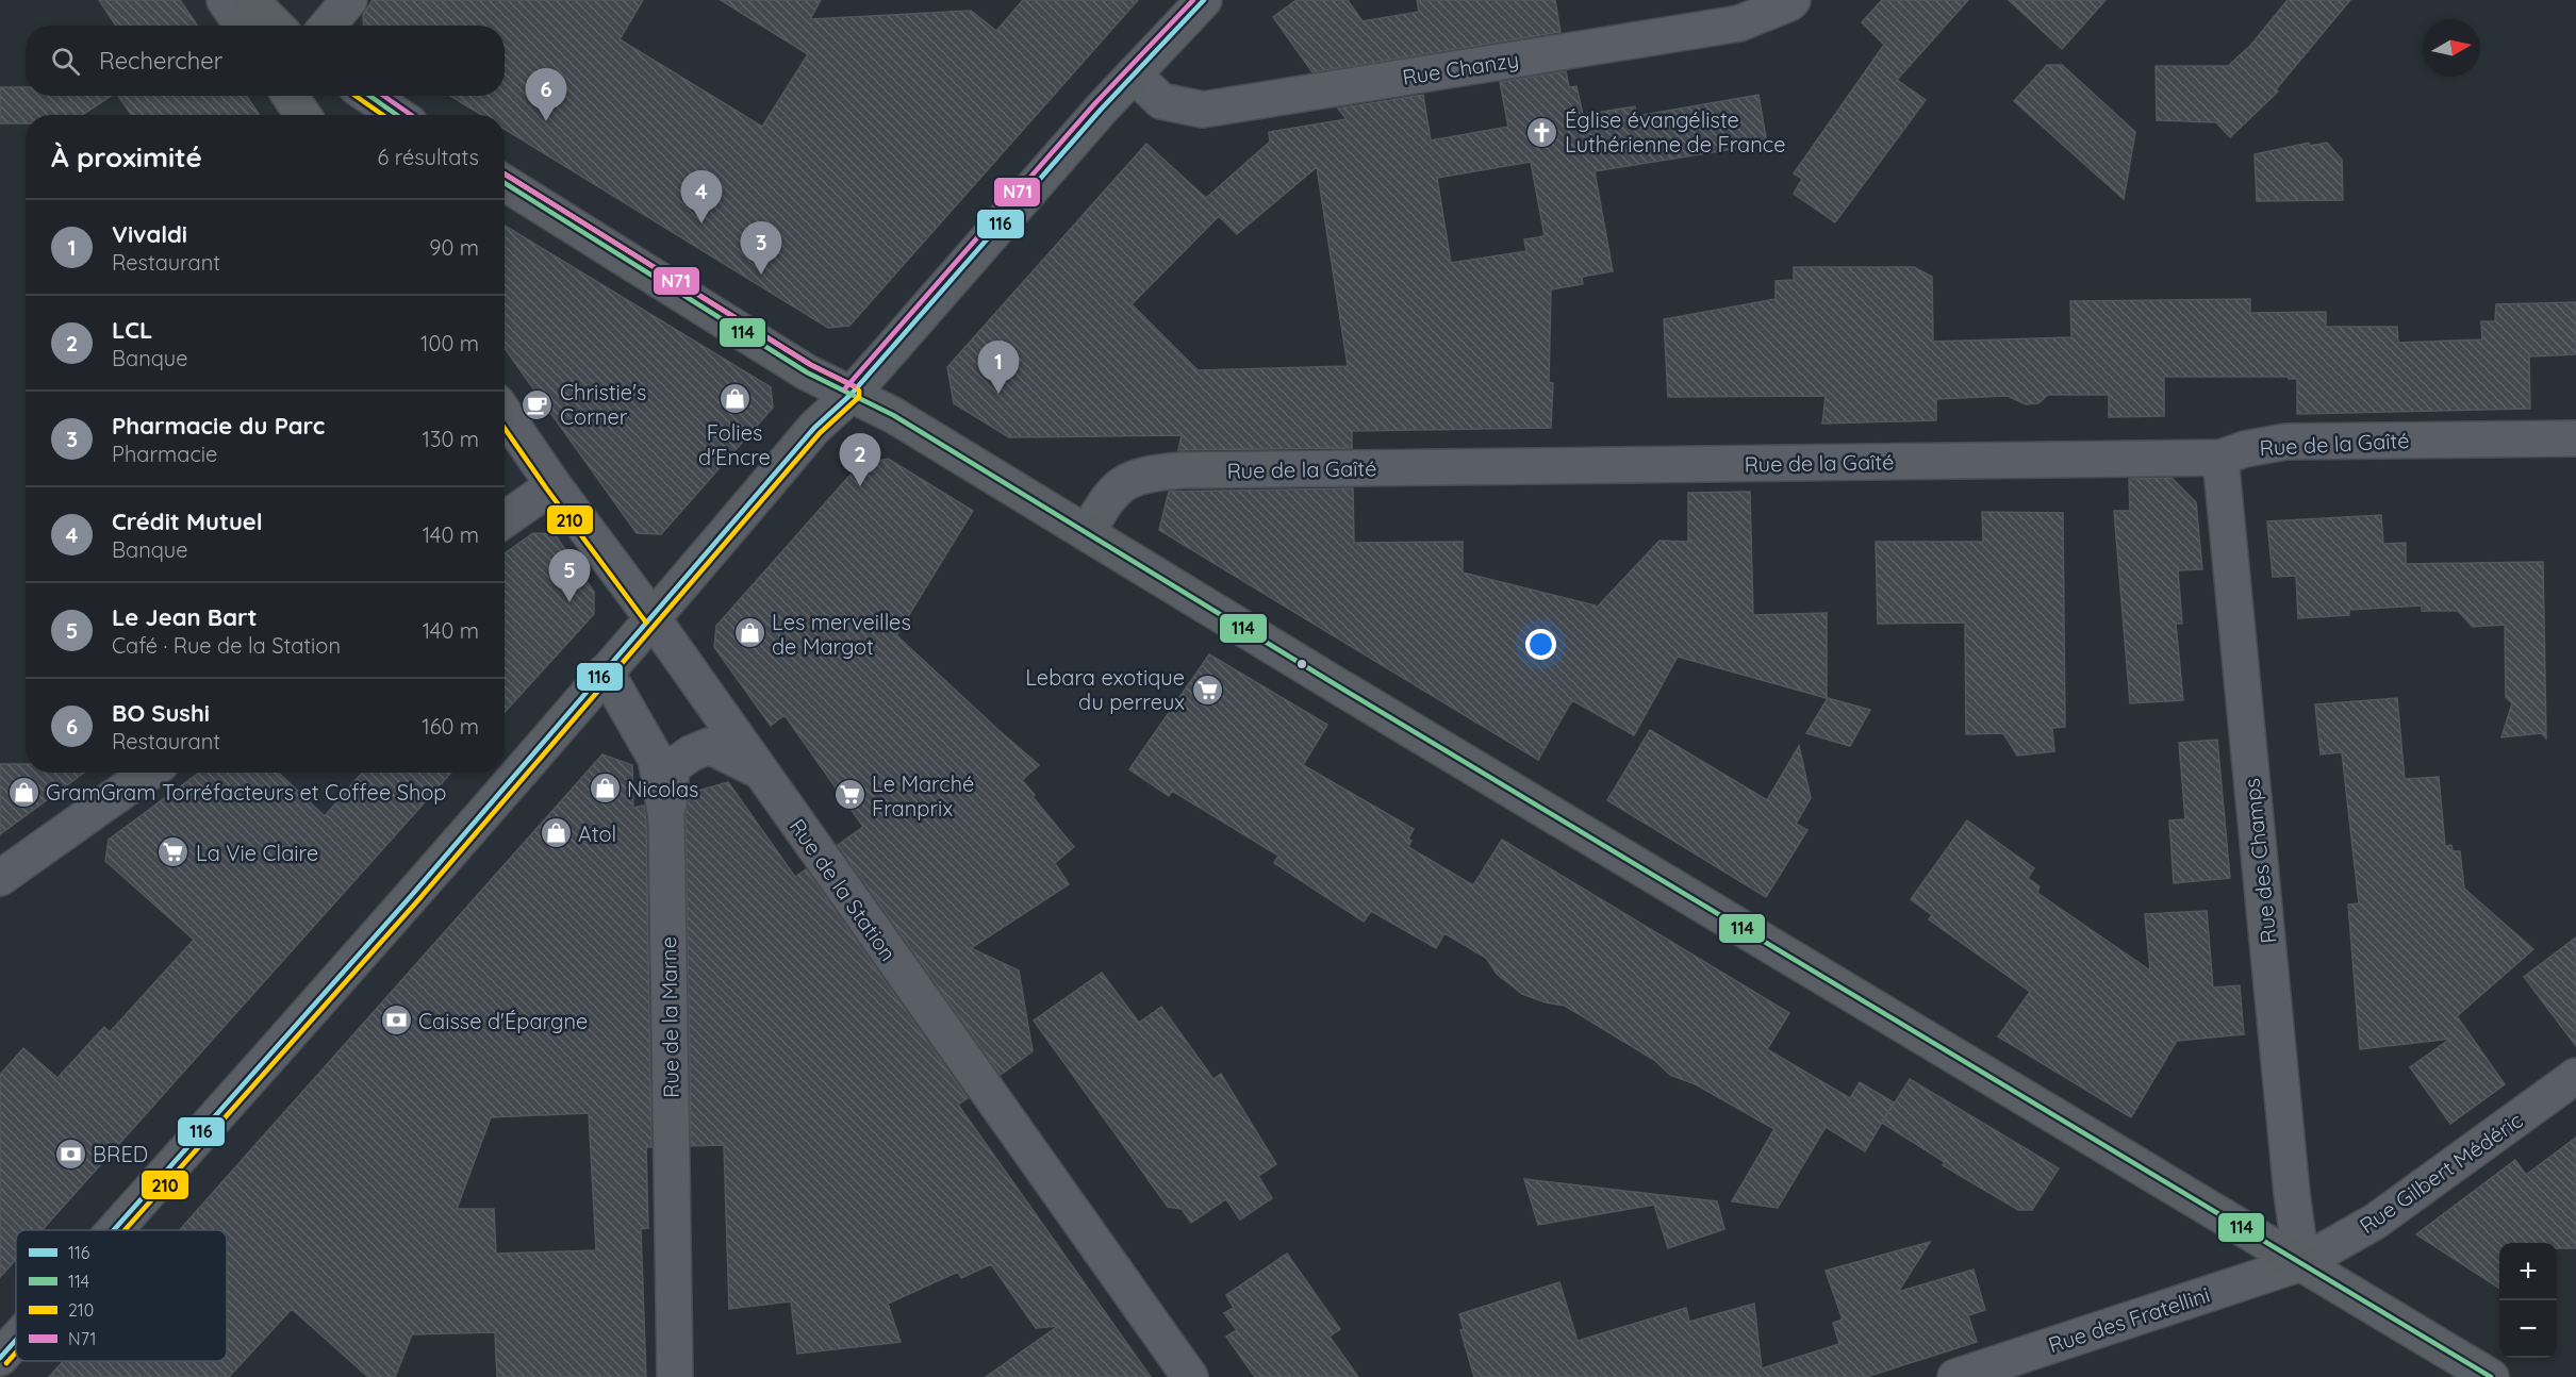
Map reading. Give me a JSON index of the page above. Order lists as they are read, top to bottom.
{
  "streets": {
    "street": [
      "Rue Chanzy",
      "Rue de la Gaîté",
      "Rue des Champs",
      "Rue de la Station",
      "Rue de la Marne",
      "Rue Gilbert Médéric",
      "Rue des Fratellini"
    ]
  },
  "crossings": [
    ["Rue de la Gaîté", "Rue des Champs"],
    ["Rue des Champs", "Rue Gilbert Médéric"],
    ["Rue des Champs", "Rue des Fratellini"],
    ["Rue Gilbert Médéric", "Rue des Fratellini"]
  ],
  "places": {
    "church": ["Église évangéliste Luthérienne de France"],
    "shop": [
      "Folies d'Encre",
      "Les merveilles de Margot",
      "Nicolas",
      "GramGram Torréfacteurs et Coffee Shop",
      "Atol"
    ],
    "cafe": ["Christie's Corner"],
    "supermarket": ["Lebara exotique du perreux", "Le Marché Franprix", "La Vie Claire"],
    "bank": ["Caisse d'Épargne", "BRED"]
  },
  "lines": [
    "transit line 116",
    "transit line N71",
    "transit line 114",
    "transit line 210"
  ],
  "legend": [
    "116",
    "114",
    "210",
    "N71"
  ],
  "north": "right",
  "page": {
    "search": "Rechercher",
    "pins": [
      "6",
      "4",
      "3",
      "1",
      "2",
      "5"
    ],
    "heading": ["À proximité", "6 résultats"],
    "list": [
      {
        "mark": "1",
        "name": "Vivaldi",
        "note": "Restaurant",
        "value": "90 m"
      },
      {
        "mark": "2",
        "name": "LCL",
        "note": "Banque",
        "value": "100 m"
      },
      {
        "mark": "3",
        "name": "Pharmacie du Parc",
        "note": "Pharmacie",
        "value": "130 m"
      },
      {
        "mark": "4",
        "name": "Crédit Mutuel",
        "note": "Banque",
        "value": "140 m"
      },
      {
        "mark": "5",
        "name": "Le Jean Bart",
        "note": "Café · Rue de la Station",
        "value": "140 m"
      },
      {
        "mark": "6",
        "name": "BO Sushi",
        "note": "Restaurant",
        "value": "160 m"
      }
    ],
    "map_buttons": ["+", "−"]
  }
}
